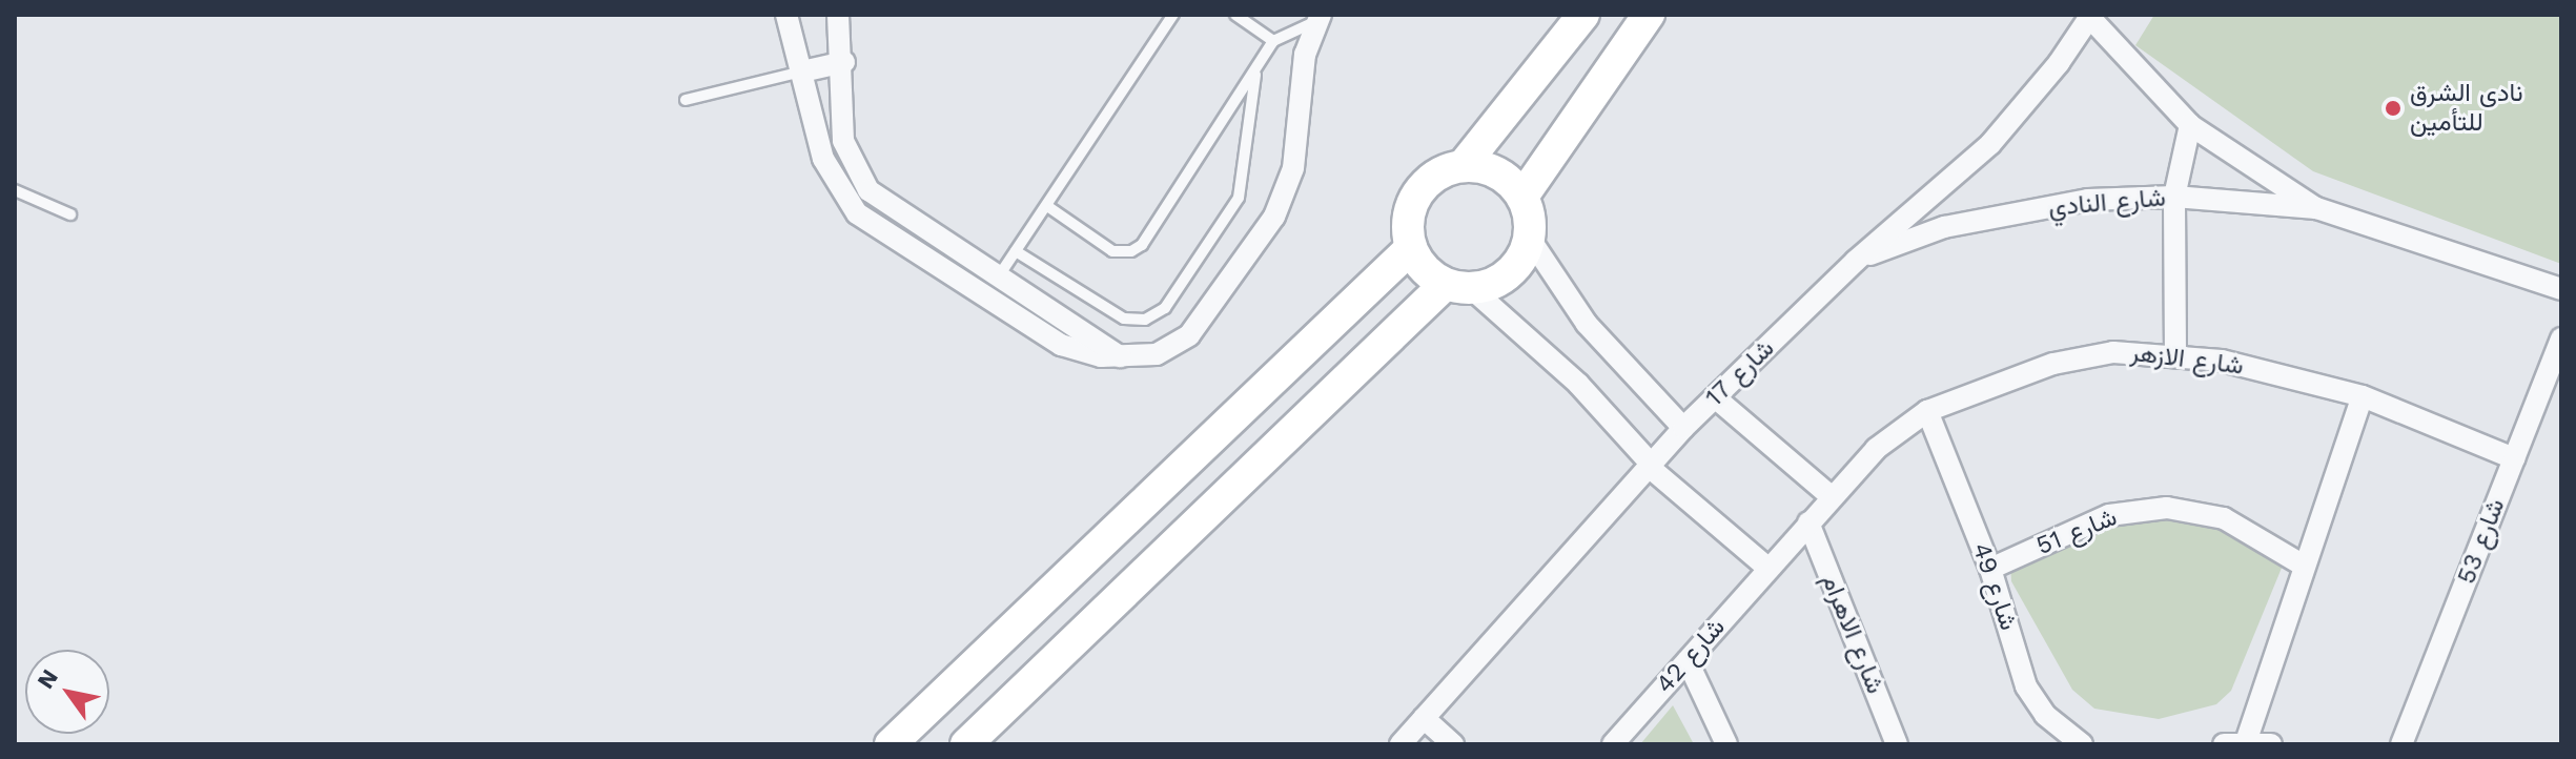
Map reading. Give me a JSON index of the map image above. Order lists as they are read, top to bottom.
{
  "streets": {
    "street": [
      "شارع النادي",
      "شارع الازهر",
      "شارع 17",
      "شارع 51",
      "شارع 53",
      "شارع 49",
      "شارع الاهرام",
      "شارع 42"
    ]
  },
  "crossings": [
    ["شارع النادي", "شارع 17"],
    ["شارع الازهر", "شارع 53"],
    ["شارع الازهر", "شارع 49"],
    ["شارع الازهر", "شارع الاهرام"],
    ["شارع الازهر", "شارع 42"],
    ["شارع 51", "شارع 49"]
  ],
  "places": ["نادى الشرق للتأمين"],
  "north": "top left"
}
